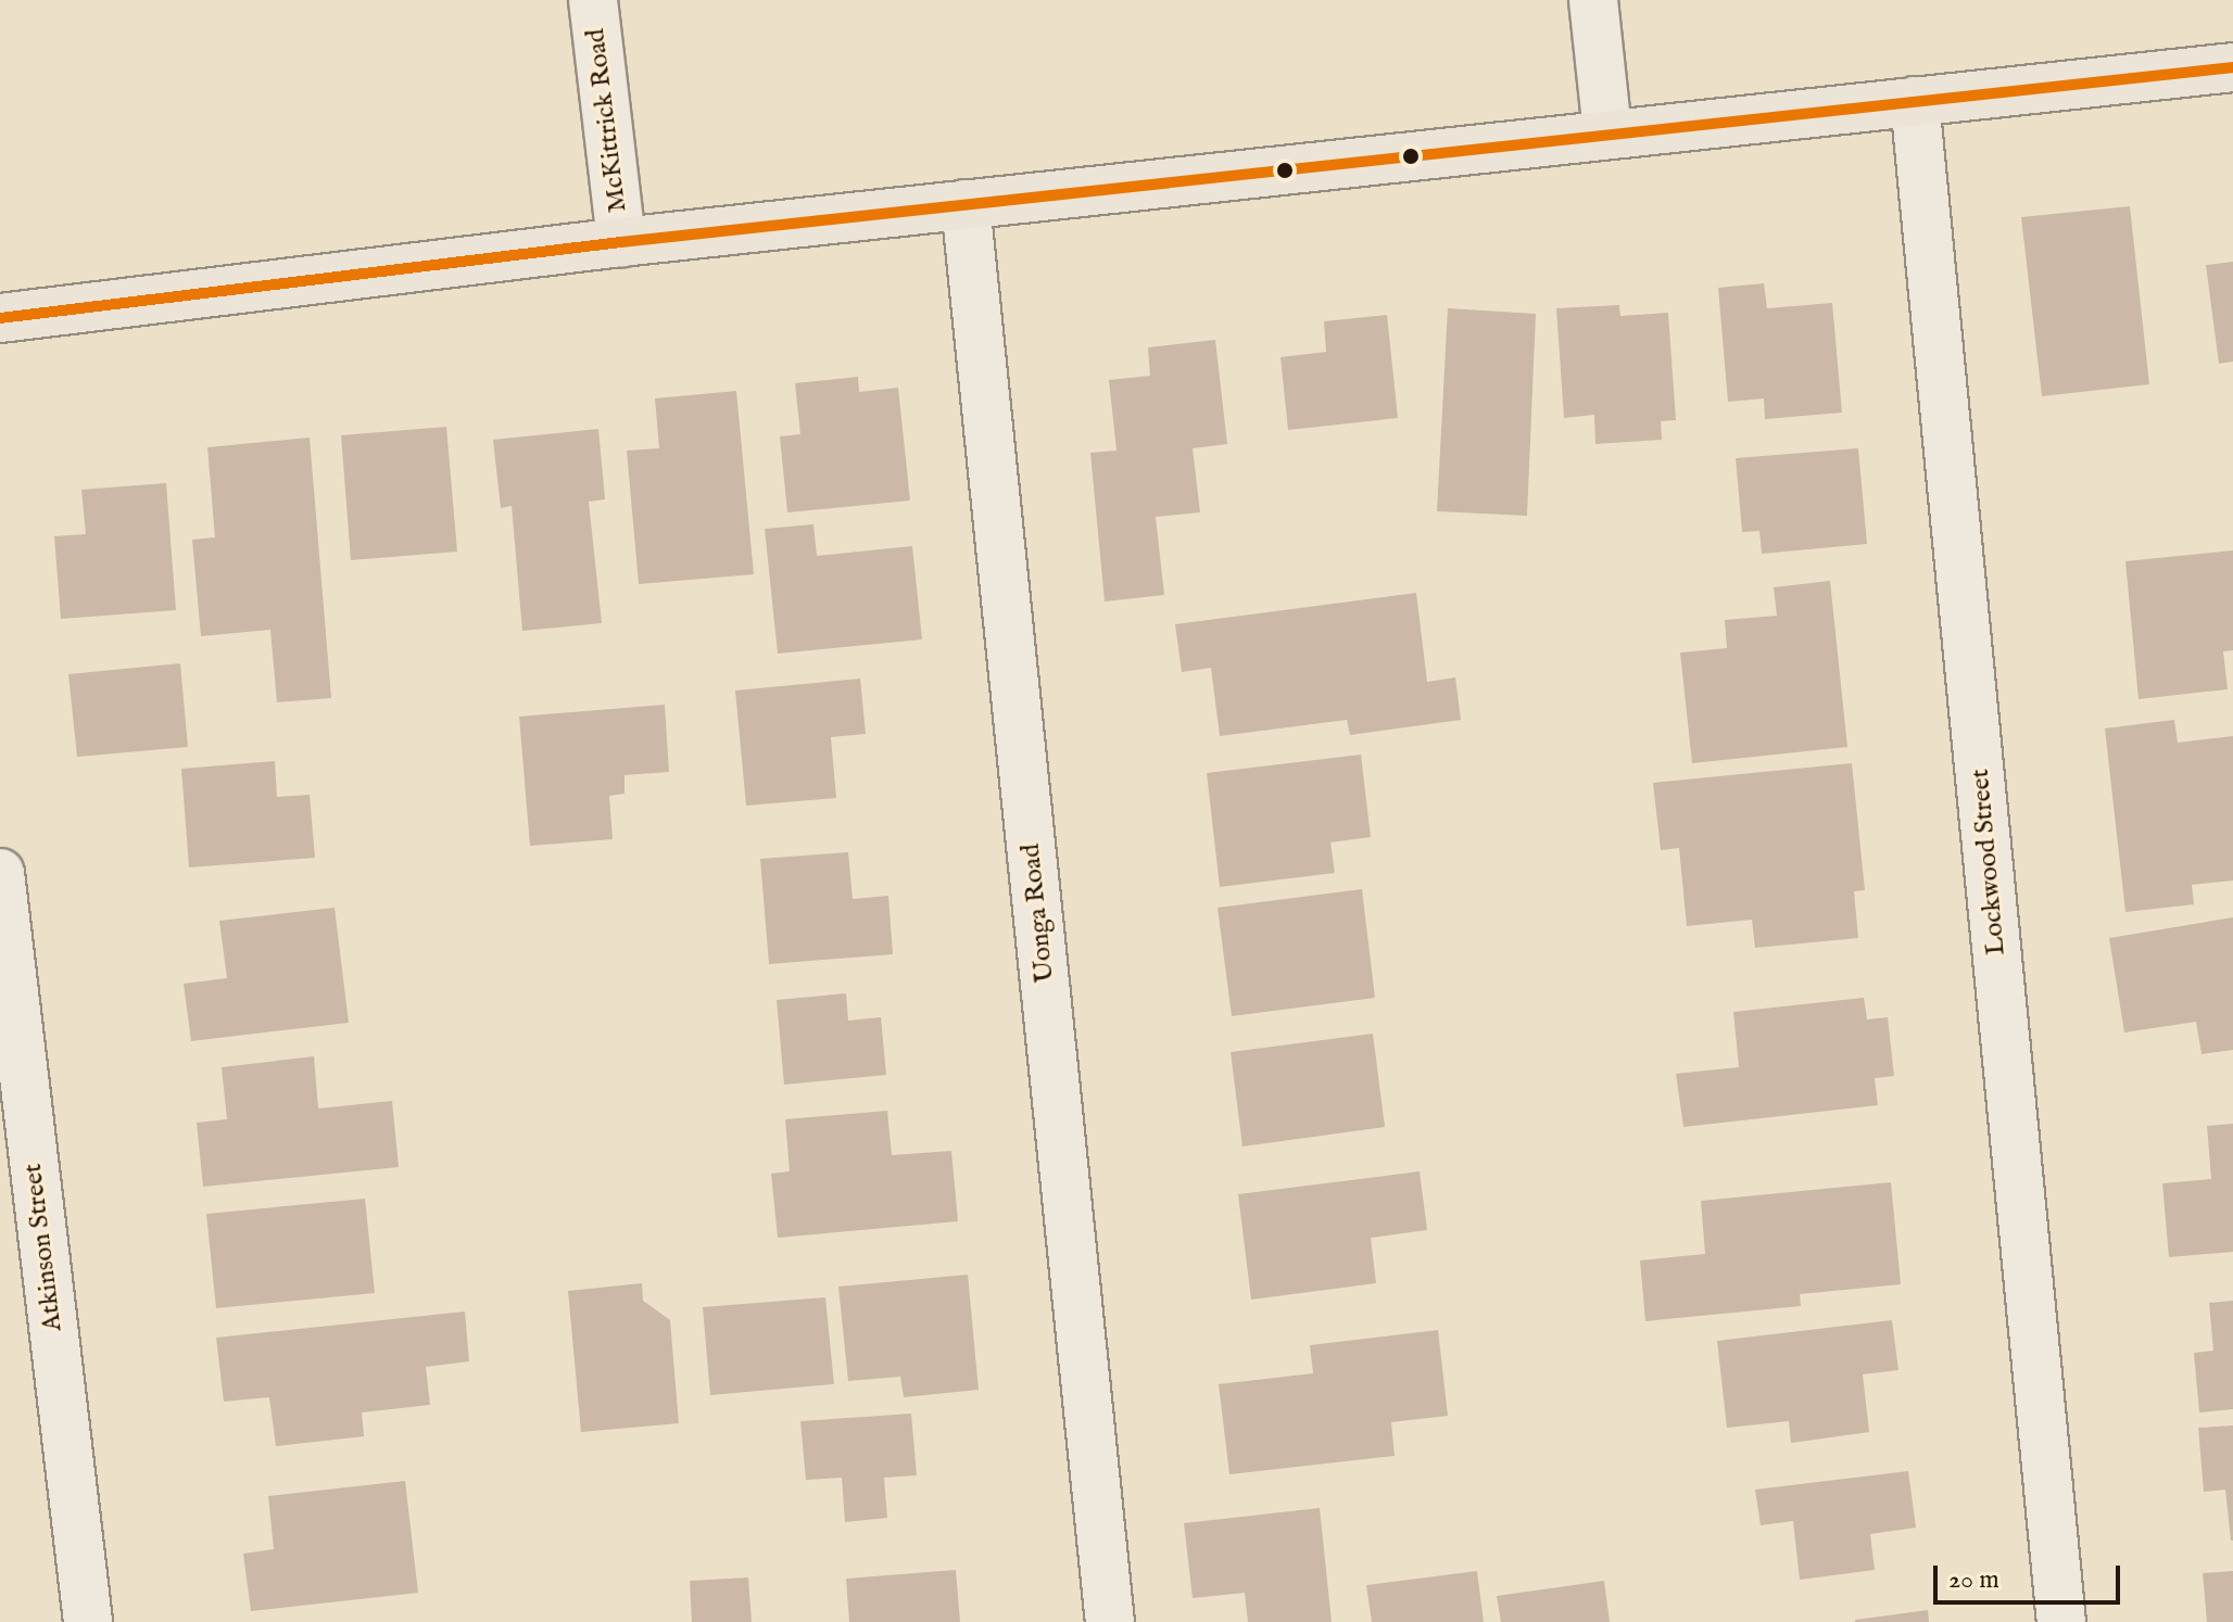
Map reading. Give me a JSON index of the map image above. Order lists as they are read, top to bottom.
{
  "streets": {
    "street": [
      "McKittrick Road",
      "Lockwood Street",
      "Uonga Road",
      "Atkinson Street"
    ]
  },
  "scale_bar": "20 m"
}
